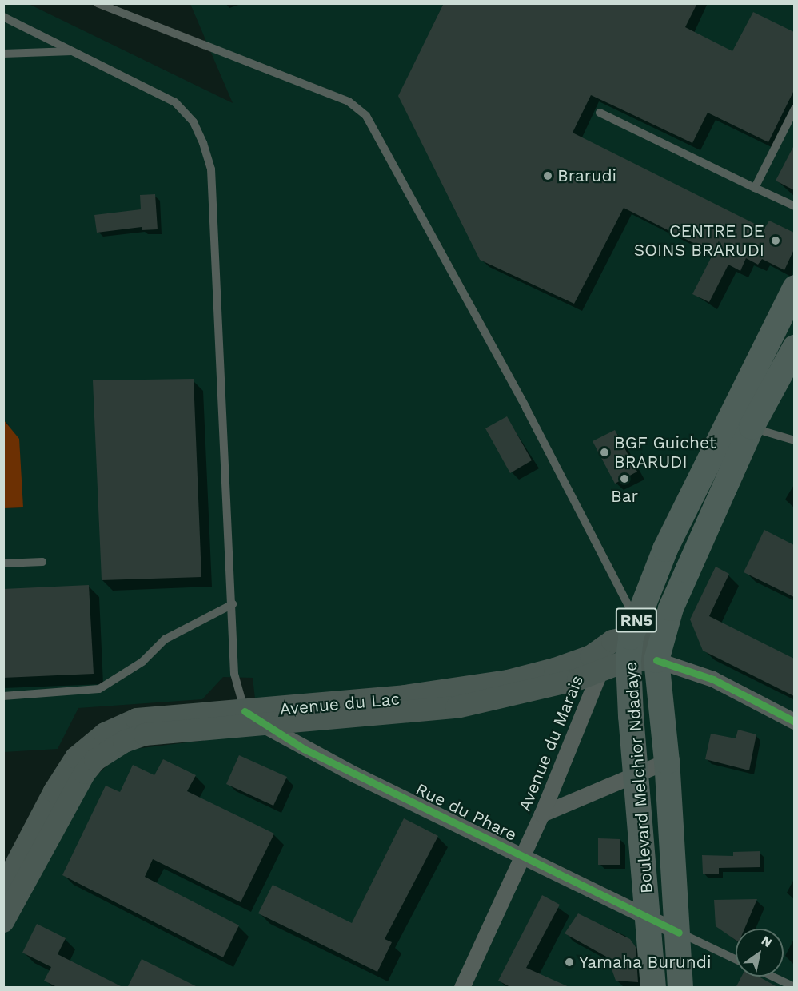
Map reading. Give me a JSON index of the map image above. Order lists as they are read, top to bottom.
{
  "streets": {
    "main road": ["RN5", "Avenue du Lac", "Boulevard Melchior Ndadaye"],
    "street": ["Avenue du Marais", "Rue du Phare"]
  },
  "crossings": [
    ["Avenue du Lac", "Avenue du Marais"],
    ["Avenue du Lac", "Boulevard Melchior Ndadaye"],
    ["Avenue du Lac", "Rue du Phare"],
    ["Avenue du Marais", "Rue du Phare"],
    ["Boulevard Melchior Ndadaye", "Rue du Phare"]
  ],
  "places": [
    "Brarudi",
    "CENTRE DE SOINS BRARUDI",
    "BGF Guichet BRARUDI",
    "Bar",
    "Yamaha Burundi"
  ],
  "north": "top right"
}
